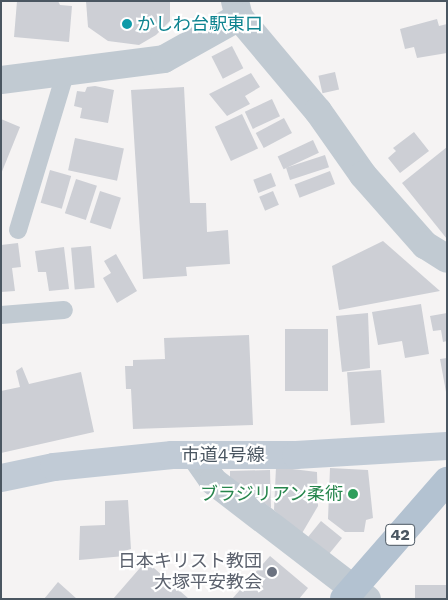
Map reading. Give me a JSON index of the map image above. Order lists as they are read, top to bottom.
{
  "streets": {
    "main road": ["42"],
    "street": ["市道4号線"]
  },
  "places": ["かしわ台駅東口", "ブラジリアン柔術", "日本キリスト教団 大塚平安教会"]
}
